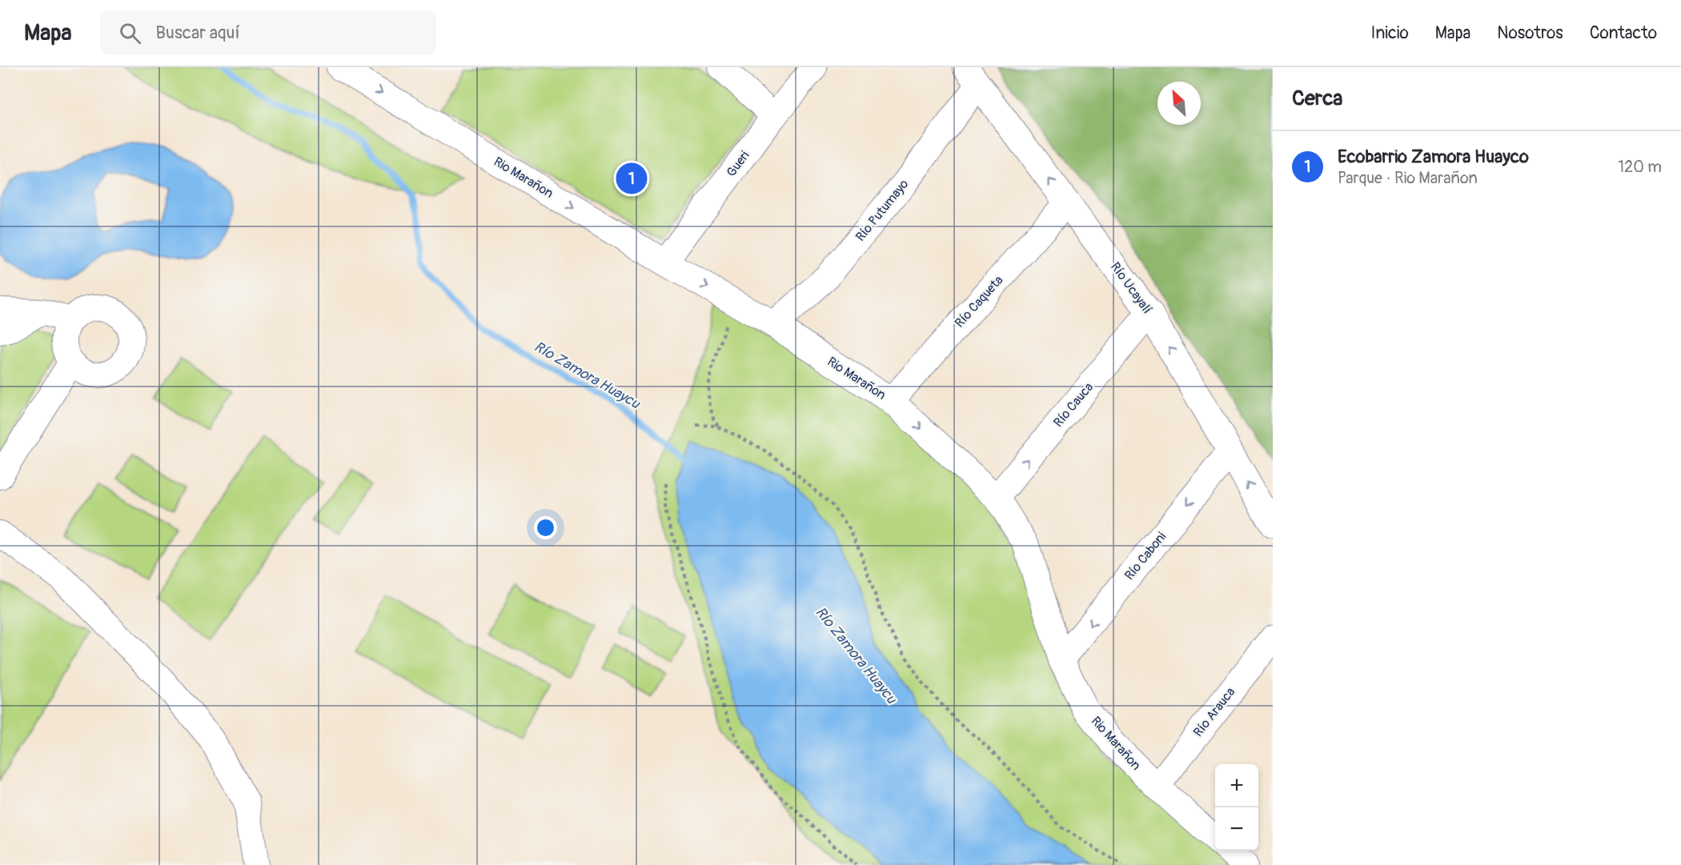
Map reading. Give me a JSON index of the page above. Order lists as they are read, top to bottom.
{
  "streets": {
    "street": [
      "Gueri",
      "Rio Marañon",
      "Río Putumayo",
      "Río Ucayalí",
      "Río Caqueta",
      "Río Cauca",
      "Río Caboni",
      "Río Arauca"
    ]
  },
  "crossings": [
    ["Gueri", "Rio Marañon"],
    ["Rio Marañon", "Río Putumayo"],
    ["Rio Marañon", "Río Caqueta"],
    ["Rio Marañon", "Río Cauca"],
    ["Rio Marañon", "Río Caboni"],
    ["Rio Marañon", "Río Arauca"],
    ["Río Putumayo", "Río Ucayalí"],
    ["Río Ucayalí", "Río Caqueta"],
    ["Río Ucayalí", "Río Cauca"],
    ["Río Ucayalí", "Río Caboni"]
  ],
  "one_way": [
    "Rio Marañon",
    "Río Ucayalí",
    "Río Cauca",
    "Río Caboni"
  ],
  "water": ["Río Zamora Huaycu"],
  "north": "top left",
  "page": {
    "header": "Mapa",
    "search": "Buscar aquí",
    "nav": [
      "Inicio",
      "Mapa",
      "Nosotros",
      "Contacto"
    ],
    "heading": "Cerca",
    "list": [
      {
        "mark": "1",
        "name": "Ecobarrio Zamora Huayco",
        "note": "Parque · Rio Marañon",
        "value": "120 m"
      }
    ],
    "pins": "1",
    "map_buttons": ["+", "−"]
  }
}
